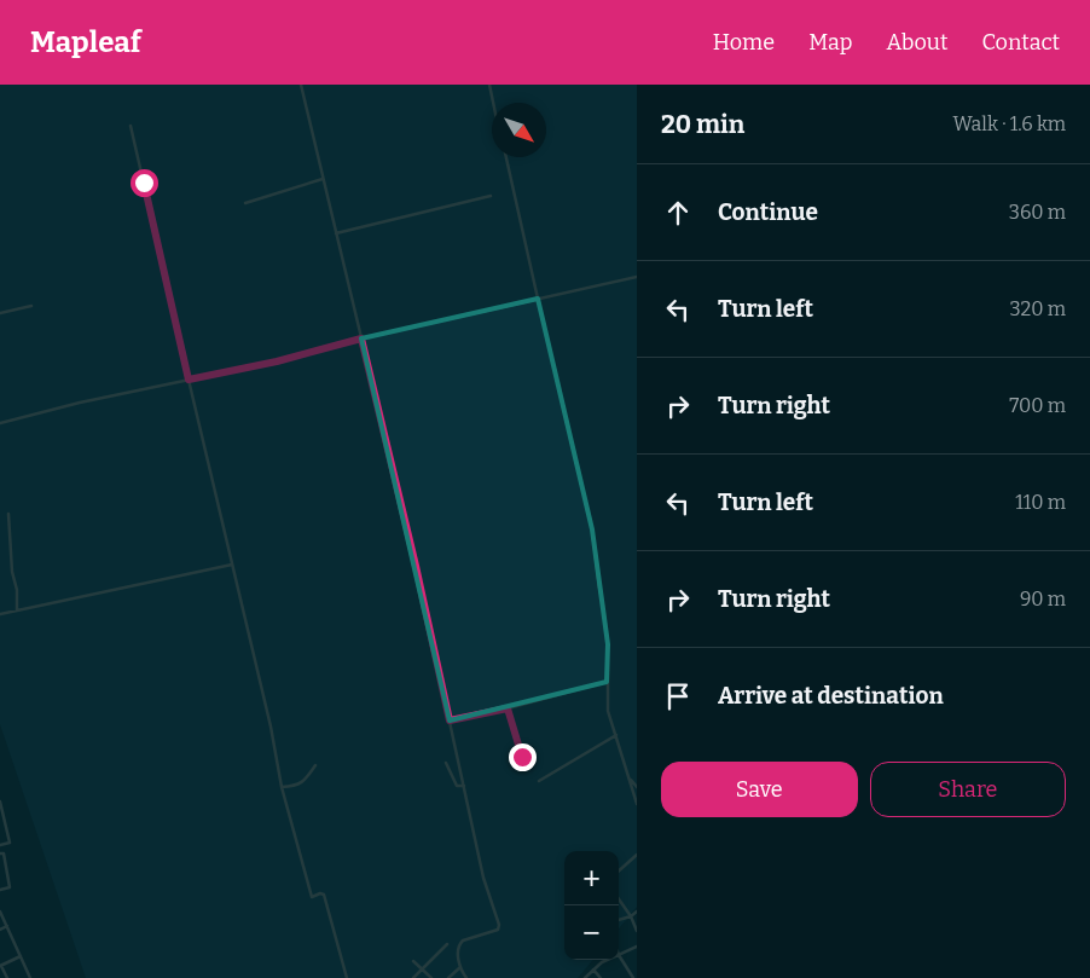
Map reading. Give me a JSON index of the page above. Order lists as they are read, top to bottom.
{
  "north": "bottom right",
  "page": {
    "header": "Mapleaf",
    "nav": [
      "Home",
      "Map",
      "About",
      "Contact"
    ],
    "heading": ["20 min", "Walk · 1.6 km"],
    "list": [
      ["Continue", "360 m"],
      ["Turn left", "320 m"],
      ["Turn right", "700 m"],
      ["Turn left", "110 m"],
      ["Turn right", "90 m"],
      "Arrive at destination"
    ],
    "buttons": ["Save", "Share"],
    "map_buttons": ["+", "−"]
  }
}
